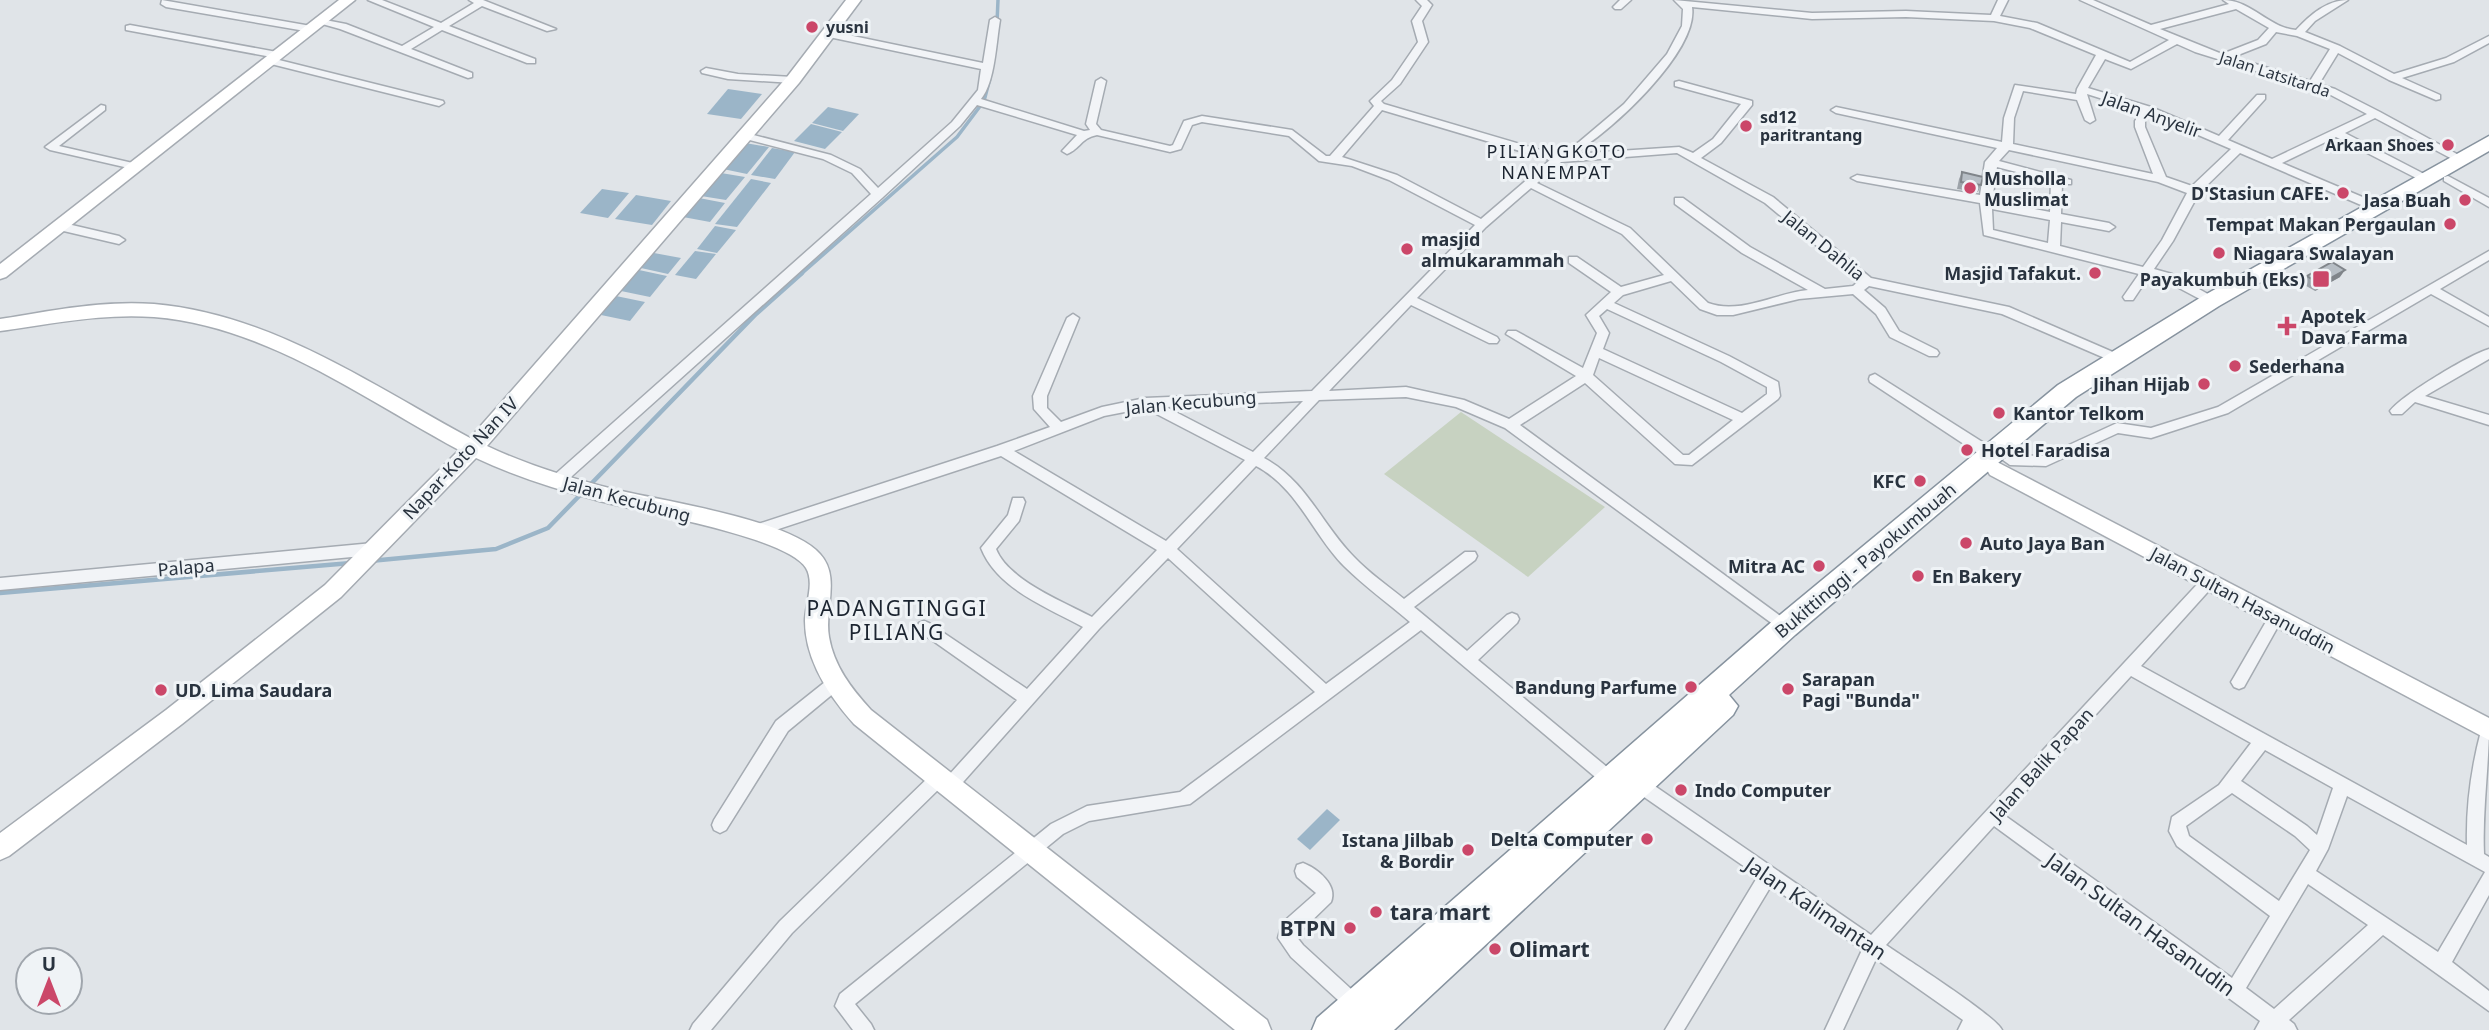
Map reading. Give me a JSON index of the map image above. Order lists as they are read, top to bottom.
{
  "streets": {
    "highway": ["Bukittinggi - Payokumbuah"],
    "street": [
      "Jalan Latsitarda",
      "Jalan Anyelir",
      "Jalan Dahlia",
      "Jalan Kecubung",
      "Napar-Koto Nan IV",
      "Palapa",
      "Jalan Sultan Hasanuddin",
      "Jalan Balik Papan",
      "Jalan Kalimantan",
      "Jalan Sultan Hasanudin"
    ]
  },
  "crossings": [
    ["Jalan Latsitarda", "Bukittinggi - Payokumbuah"],
    ["Jalan Anyelir", "Bukittinggi - Payokumbuah"],
    ["Jalan Dahlia", "Bukittinggi - Payokumbuah"],
    ["Jalan Kecubung", "Napar-Koto Nan IV"],
    ["Jalan Kecubung", "Bukittinggi - Payokumbuah"],
    ["Jalan Kecubung", "Jalan Kalimantan"],
    ["Napar-Koto Nan IV", "Palapa"],
    ["Bukittinggi - Payokumbuah", "Jalan Sultan Hasanuddin"],
    ["Bukittinggi - Payokumbuah", "Jalan Kalimantan"],
    ["Jalan Sultan Hasanuddin", "Jalan Balik Papan"],
    ["Jalan Balik Papan", "Jalan Kalimantan"],
    ["Jalan Balik Papan", "Jalan Sultan Hasanudin"]
  ],
  "districts": ["PILIANGKOTO NANEMPAT", "PADANGTINGGI PILIANG"],
  "places": {
    "other": [
      "yusni",
      "sd12 paritrantang",
      "Arkaan Shoes",
      "Musholla Muslimat",
      "D'Stasiun CAFE.",
      "Jasa Buah",
      "Tempat Makan Pergaulan",
      "masjid almukarammah",
      "Niagara Swalayan",
      "Masjid Tafakut.",
      "Sederhana",
      "Jihan Hijab",
      "Kantor Telkom",
      "Hotel Faradisa",
      "KFC",
      "Auto Jaya Ban",
      "Mitra AC",
      "En Bakery",
      "Bandung Parfume",
      "Sarapan Pagi \"Bunda\"",
      "UD. Lima Saudara",
      "Indo Computer",
      "Delta Computer",
      "Istana Jilbab & Bordir",
      "tara mart",
      "BTPN",
      "Olimart"
    ],
    "transit": ["Payakumbuh (Eks)"],
    "health": ["Apotek Dava Farma"]
  },
  "north": "top"
}
